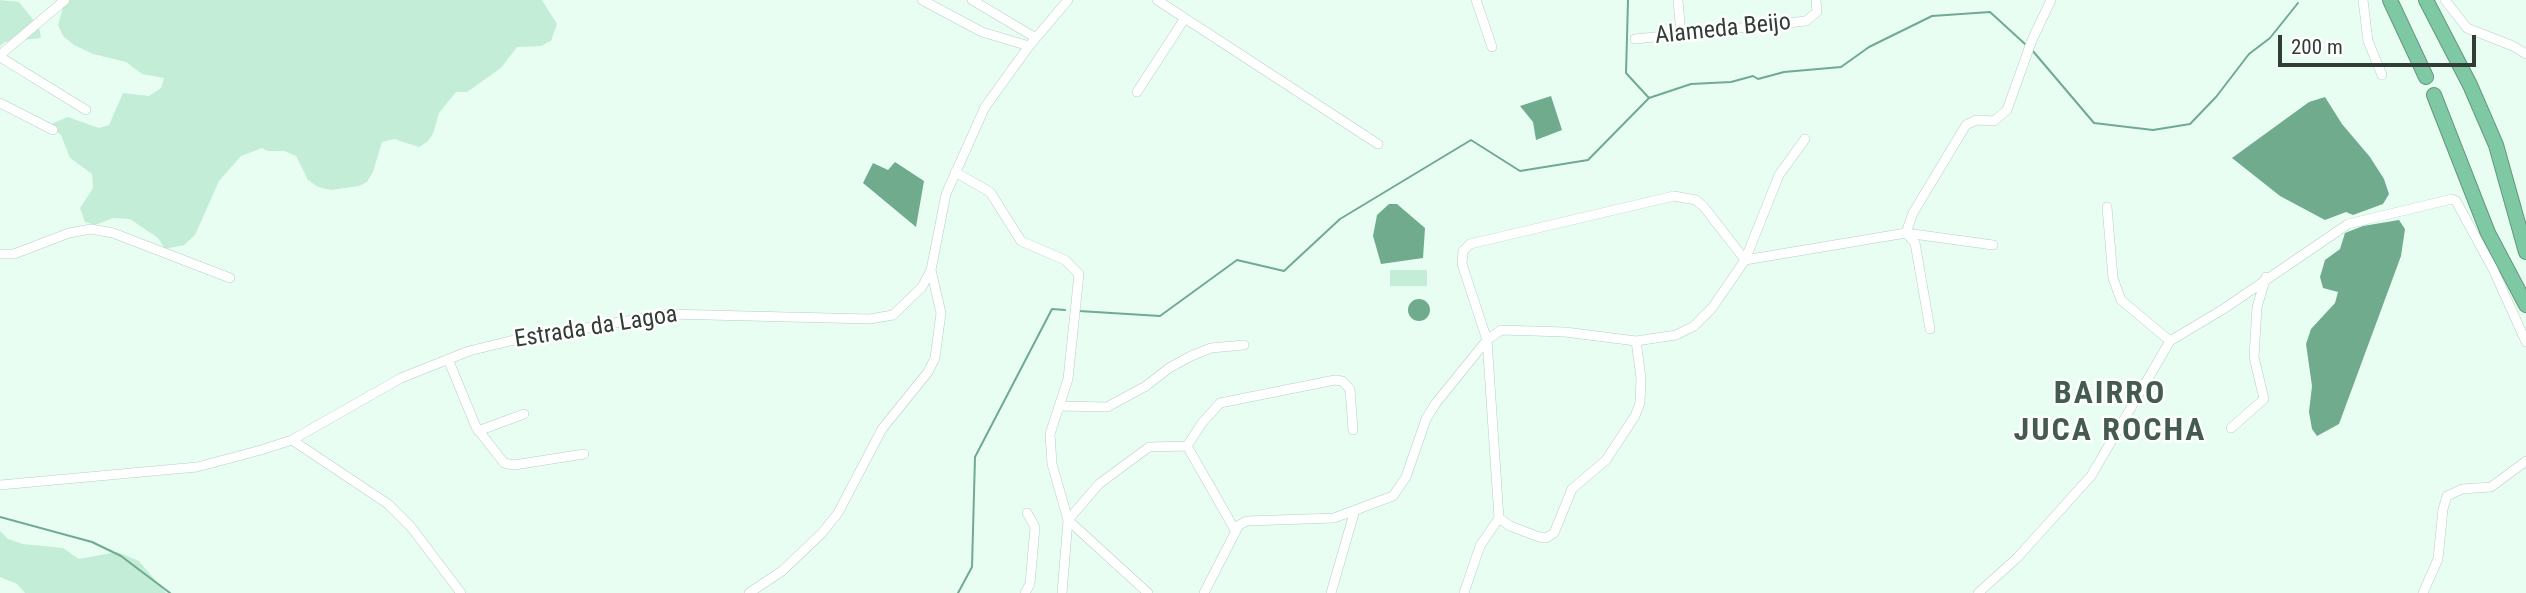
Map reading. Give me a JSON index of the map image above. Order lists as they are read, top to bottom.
{
  "streets": {
    "street": ["Alameda Beijo", "Estrada da Lagoa"]
  },
  "districts": ["BAIRRO JUCA ROCHA"],
  "scale_bar": "200 m"
}
